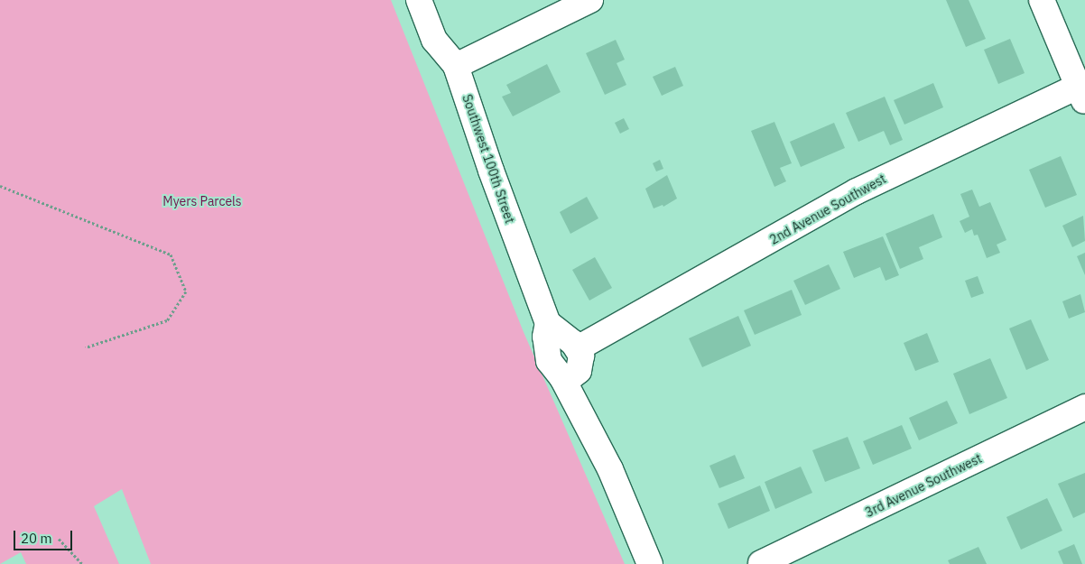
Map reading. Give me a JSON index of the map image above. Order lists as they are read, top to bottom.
{
  "streets": {
    "street": ["Southwest 100th Street", "2nd Avenue Southwest", "3rd Avenue Southwest"]
  },
  "crossings": [
    ["Southwest 100th Street", "2nd Avenue Southwest"]
  ],
  "parks": ["Myers Parcels"],
  "scale_bar": "20 m"
}
